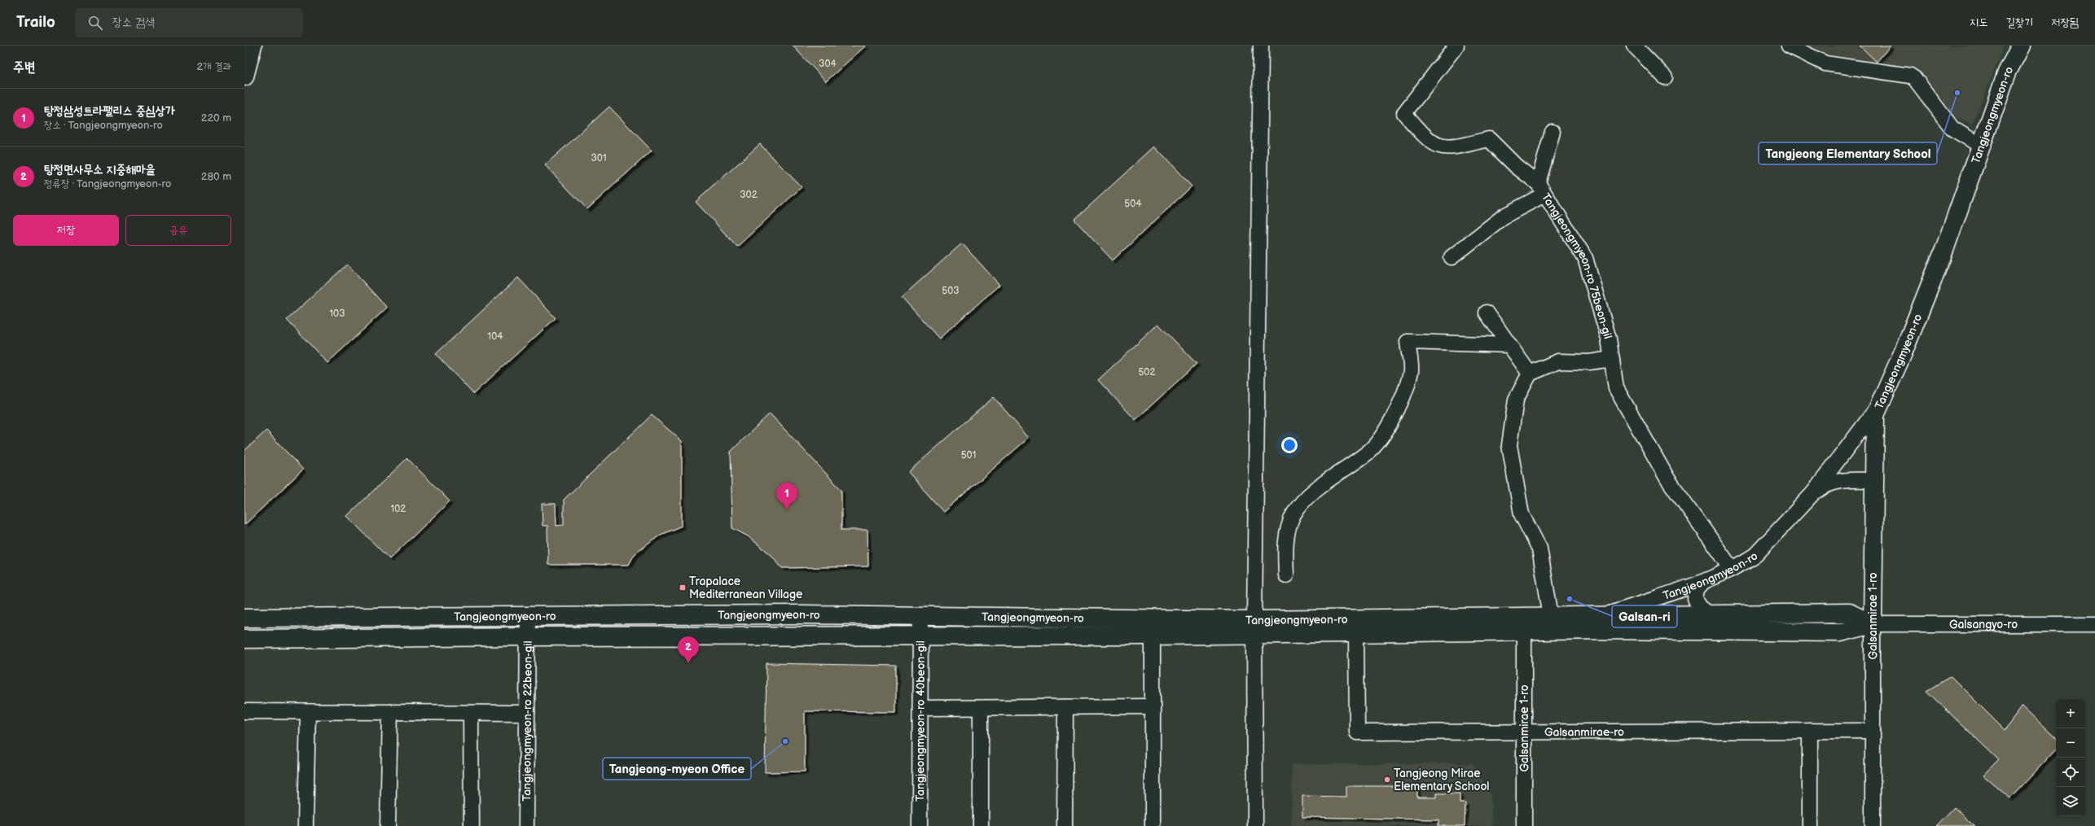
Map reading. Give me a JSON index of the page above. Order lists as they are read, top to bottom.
{
  "streets": {
    "main road": ["Tangjeongmyeon-ro", "Galsanmirae 1-ro"],
    "street": [
      "Tangjeongmyeon-ro 75beon-gil",
      "Galsangyo-ro",
      "Tangjeongmyeon-ro 22beon-gil",
      "Tangjeongmyeon-ro 40beon-gil",
      "Galsanmirae-ro"
    ]
  },
  "crossings": [
    ["Tangjeongmyeon-ro", "Tangjeongmyeon-ro 75beon-gil"],
    ["Tangjeongmyeon-ro", "Galsanmirae 1-ro"],
    ["Tangjeongmyeon-ro", "Tangjeongmyeon-ro 22beon-gil"],
    ["Tangjeongmyeon-ro", "Tangjeongmyeon-ro 40beon-gil"],
    ["Tangjeongmyeon-ro", "Galsanmirae-ro"],
    ["Galsanmirae 1-ro", "Galsangyo-ro"],
    ["Galsanmirae 1-ro", "Galsanmirae-ro"]
  ],
  "places": {
    "other": [
      "Tangjeong Elementary School",
      "Galsan-ri",
      "Tangjeong-myeon Office",
      "Tangjeong Mirae Elementary School"
    ],
    "transit": ["Trapalace Mediterranean Village"]
  },
  "house_numbers": [
    "304",
    "301",
    "302",
    "504",
    "503",
    "103",
    "104",
    "502",
    "501",
    "102"
  ],
  "page": {
    "header": "Trailo",
    "search": "장소 검색",
    "nav": ["지도", "길찾기", "저장됨"],
    "heading": ["주변", "2개 결과"],
    "list": [
      {
        "mark": "1",
        "name": "탕정삼성트라팰리스 중심상가",
        "note": "장소 · Tangjeongmyeon-ro",
        "value": "220 m"
      },
      {
        "mark": "2",
        "name": "탕정면사무소 지중해마을",
        "note": "정류장 · Tangjeongmyeon-ro",
        "value": "280 m"
      }
    ],
    "buttons": ["저장", "공유"],
    "pins": ["1", "2"],
    "map_buttons": ["+", "−"]
  }
}
